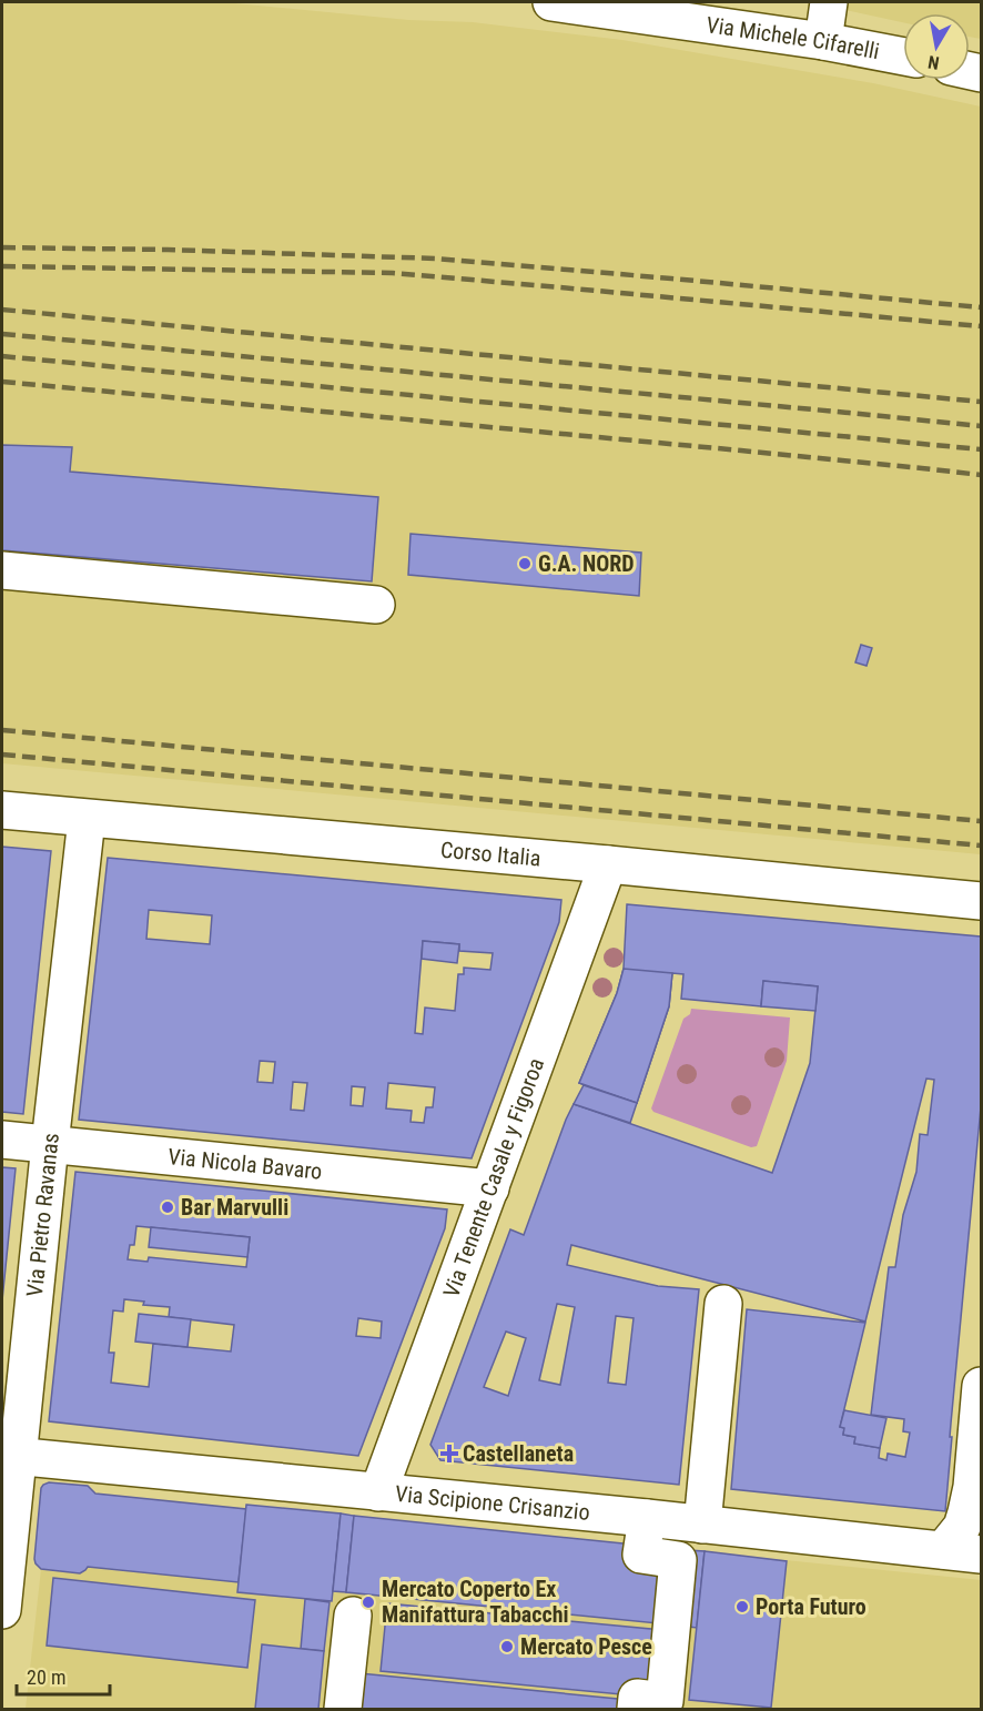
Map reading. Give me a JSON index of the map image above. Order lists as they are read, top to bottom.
{
  "streets": {
    "street": [
      "Via Michele Cifarelli",
      "Corso Italia",
      "Via Nicola Bavaro",
      "Via Tenente Casale y Figoroa",
      "Via Pietro Ravanas",
      "Via Scipione Crisanzio"
    ]
  },
  "crossings": [
    ["Corso Italia", "Via Tenente Casale y Figoroa"],
    ["Corso Italia", "Via Pietro Ravanas"],
    ["Via Nicola Bavaro", "Via Tenente Casale y Figoroa"],
    ["Via Nicola Bavaro", "Via Pietro Ravanas"],
    ["Via Tenente Casale y Figoroa", "Via Scipione Crisanzio"],
    ["Via Pietro Ravanas", "Via Scipione Crisanzio"]
  ],
  "places": {
    "other": [
      "G.A. NORD",
      "Bar Marvulli",
      "Mercato Coperto Ex Manifattura Tabacchi",
      "Porta Futuro",
      "Mercato Pesce"
    ],
    "health": ["Castellaneta"]
  },
  "scale_bar": "20 m",
  "north": "bottom"
}
